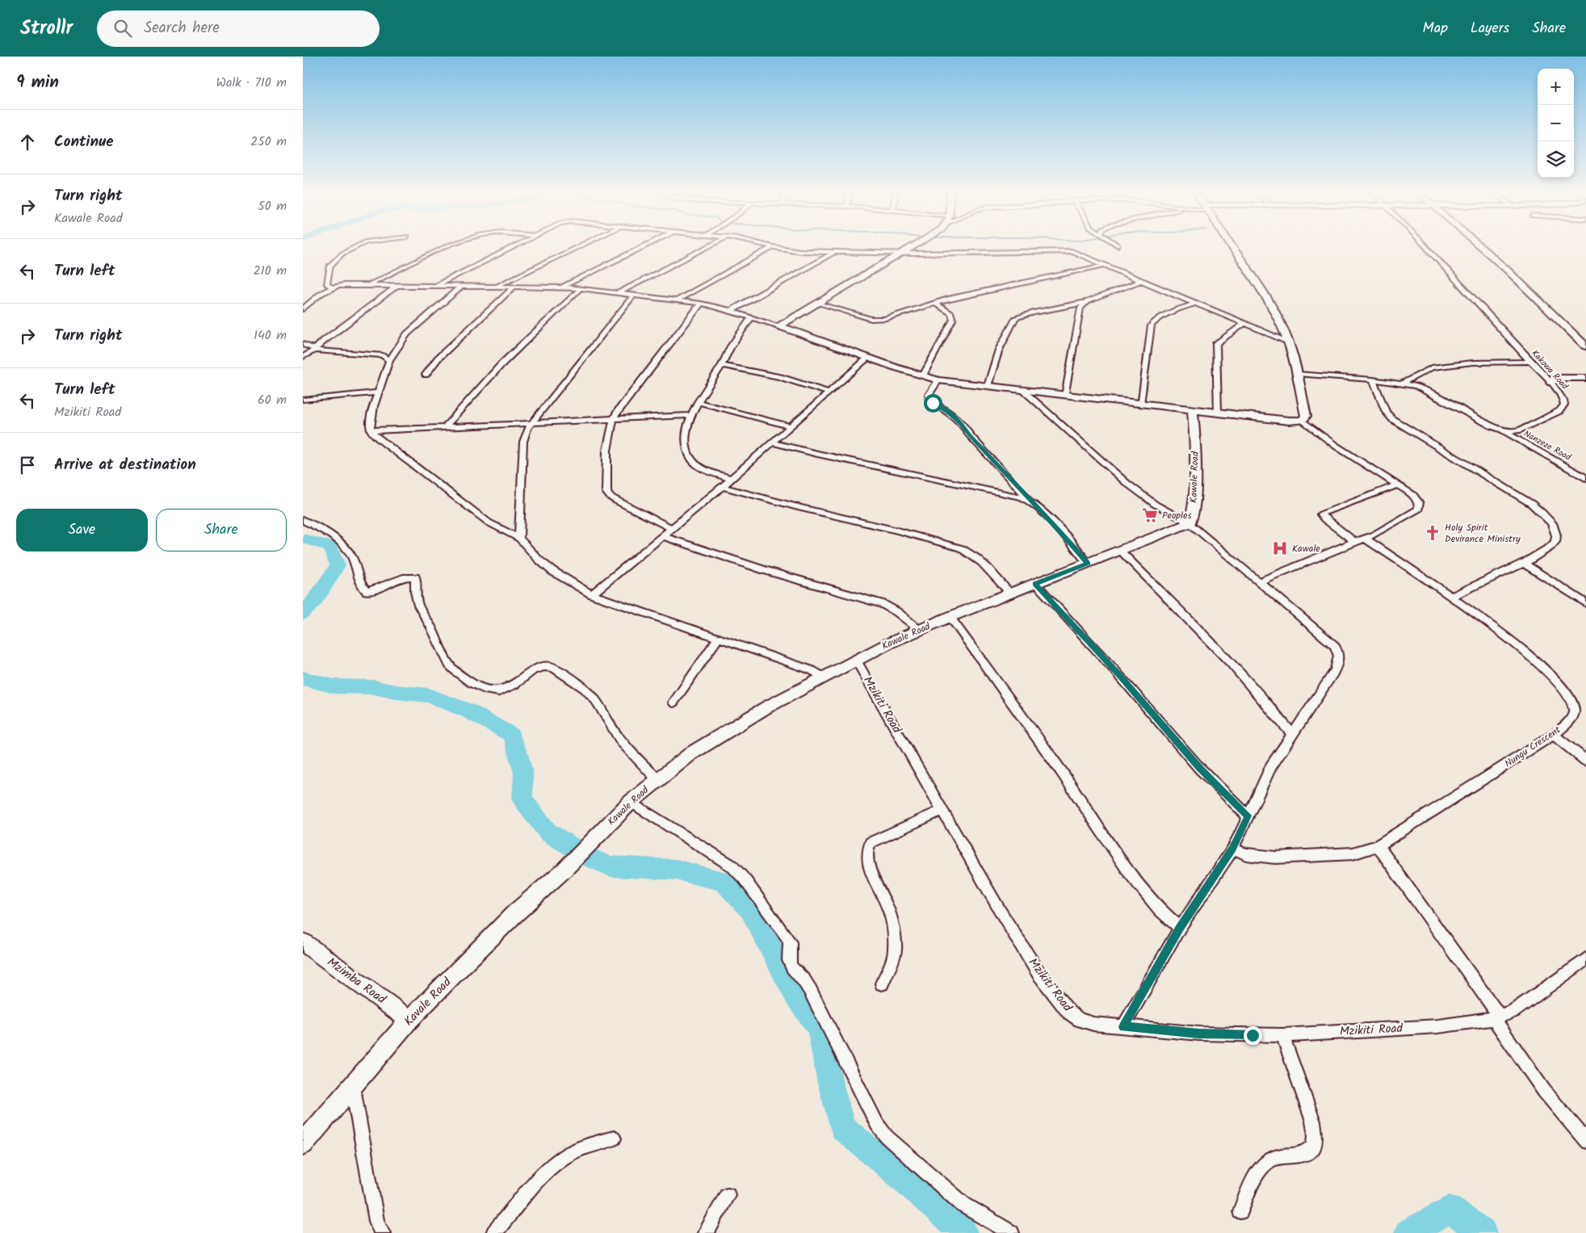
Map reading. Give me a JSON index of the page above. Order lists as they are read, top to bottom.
{
  "streets": {
    "street": [
      "Kakowa Road",
      "Nanzeze Road",
      "Kawale Road",
      "Mzikiti Road",
      "Nungu Crescent",
      "Mzimba Road",
      "Kavale Road"
    ]
  },
  "crossings": [
    ["Kakowa Road", "Nanzeze Road"],
    ["Kawale Road", "Mzikiti Road"],
    ["Kawale Road", "Kavale Road"],
    ["Mzimba Road", "Kavale Road"]
  ],
  "places": {
    "supermarket": ["Peoples"],
    "church": ["Holy Spirit Devirance Ministry"],
    "hospital": ["Kawale"]
  },
  "page": {
    "header": "Strollr",
    "search": "Search here",
    "nav": ["Map", "Layers", "Share"],
    "heading": ["9 min", "Walk · 710 m"],
    "map_buttons": ["+", "−"],
    "list": [
      ["Continue", "250 m"],
      ["Turn right", "Kawale Road", "50 m"],
      ["Turn left", "210 m"],
      ["Turn right", "140 m"],
      ["Turn left", "Mzikiti Road", "60 m"],
      "Arrive at destination"
    ],
    "buttons": ["Save", "Share"]
  }
}
